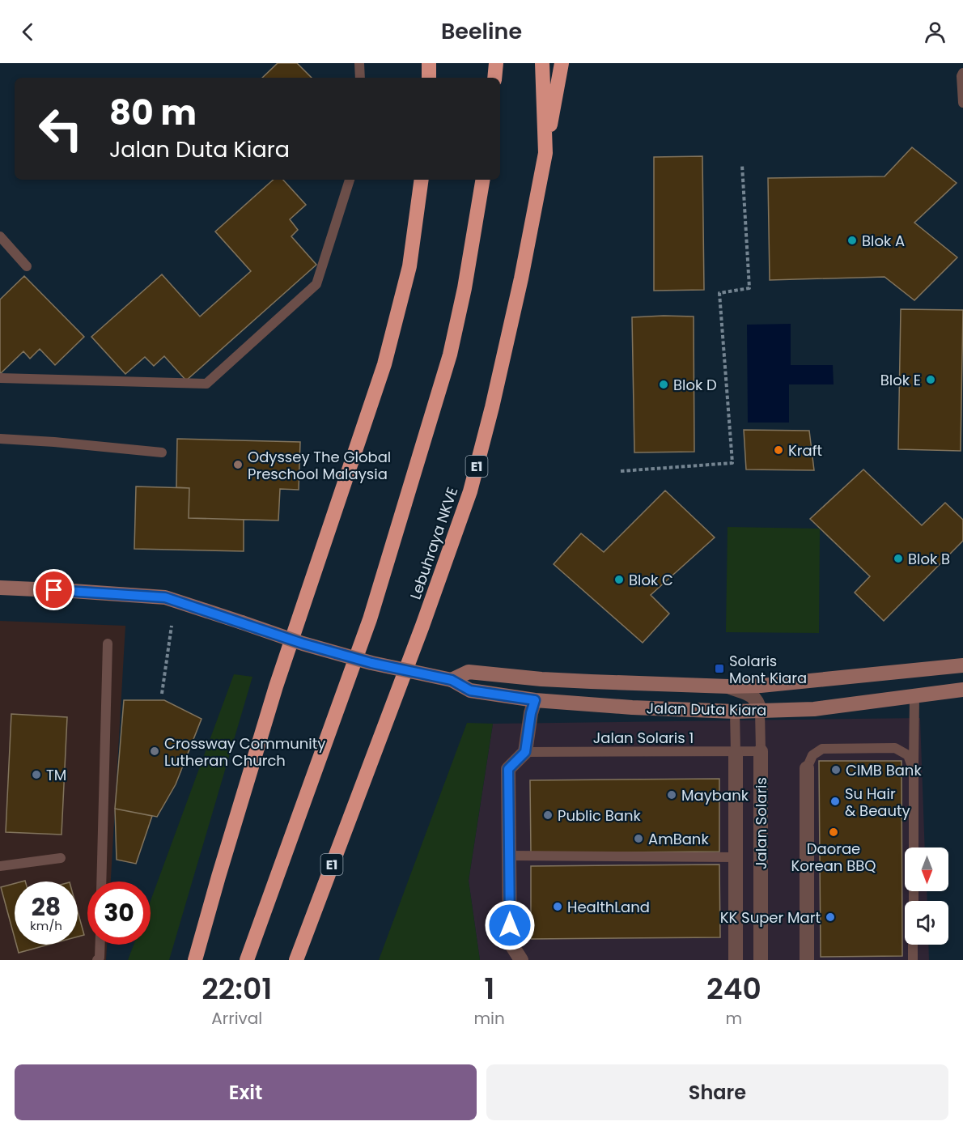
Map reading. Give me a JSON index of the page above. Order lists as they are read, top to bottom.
{
  "streets": {
    "highway": ["E1", "Lebuhraya NKVE"],
    "main road": ["Jalan Duta Kiara"],
    "street": ["Jalan Solaris"],
    "lane": ["Jalan Solaris 1"]
  },
  "crossings": [
    ["Jalan Duta Kiara", "Jalan Solaris"],
    ["Jalan Solaris 1", "Jalan Solaris"]
  ],
  "places": {
    "other": [
      "Blok A",
      "Blok E",
      "Blok D",
      "Kraft",
      "Odyssey The Global Preschool Malaysia",
      "Blok B",
      "Blok C",
      "Crossway Community Lutheran Church",
      "CIMB Bank",
      "TM",
      "Maybank",
      "Su Hair & Beauty",
      "Public Bank",
      "Daorae Korean BBQ",
      "AmBank",
      "HealthLand",
      "KK Super Mart"
    ],
    "transit": ["Solaris Mont Kiara"]
  },
  "north": "bottom",
  "page": {
    "header": "Beeline",
    "turn": ["80 m", "Jalan Duta Kiara"],
    "speed": "28 km/h",
    "limit": "30",
    "eta": [
      "22:01",
      "Arrival",
      "1",
      "min",
      "240",
      "m"
    ],
    "buttons": ["Exit", "Share"]
  }
}
